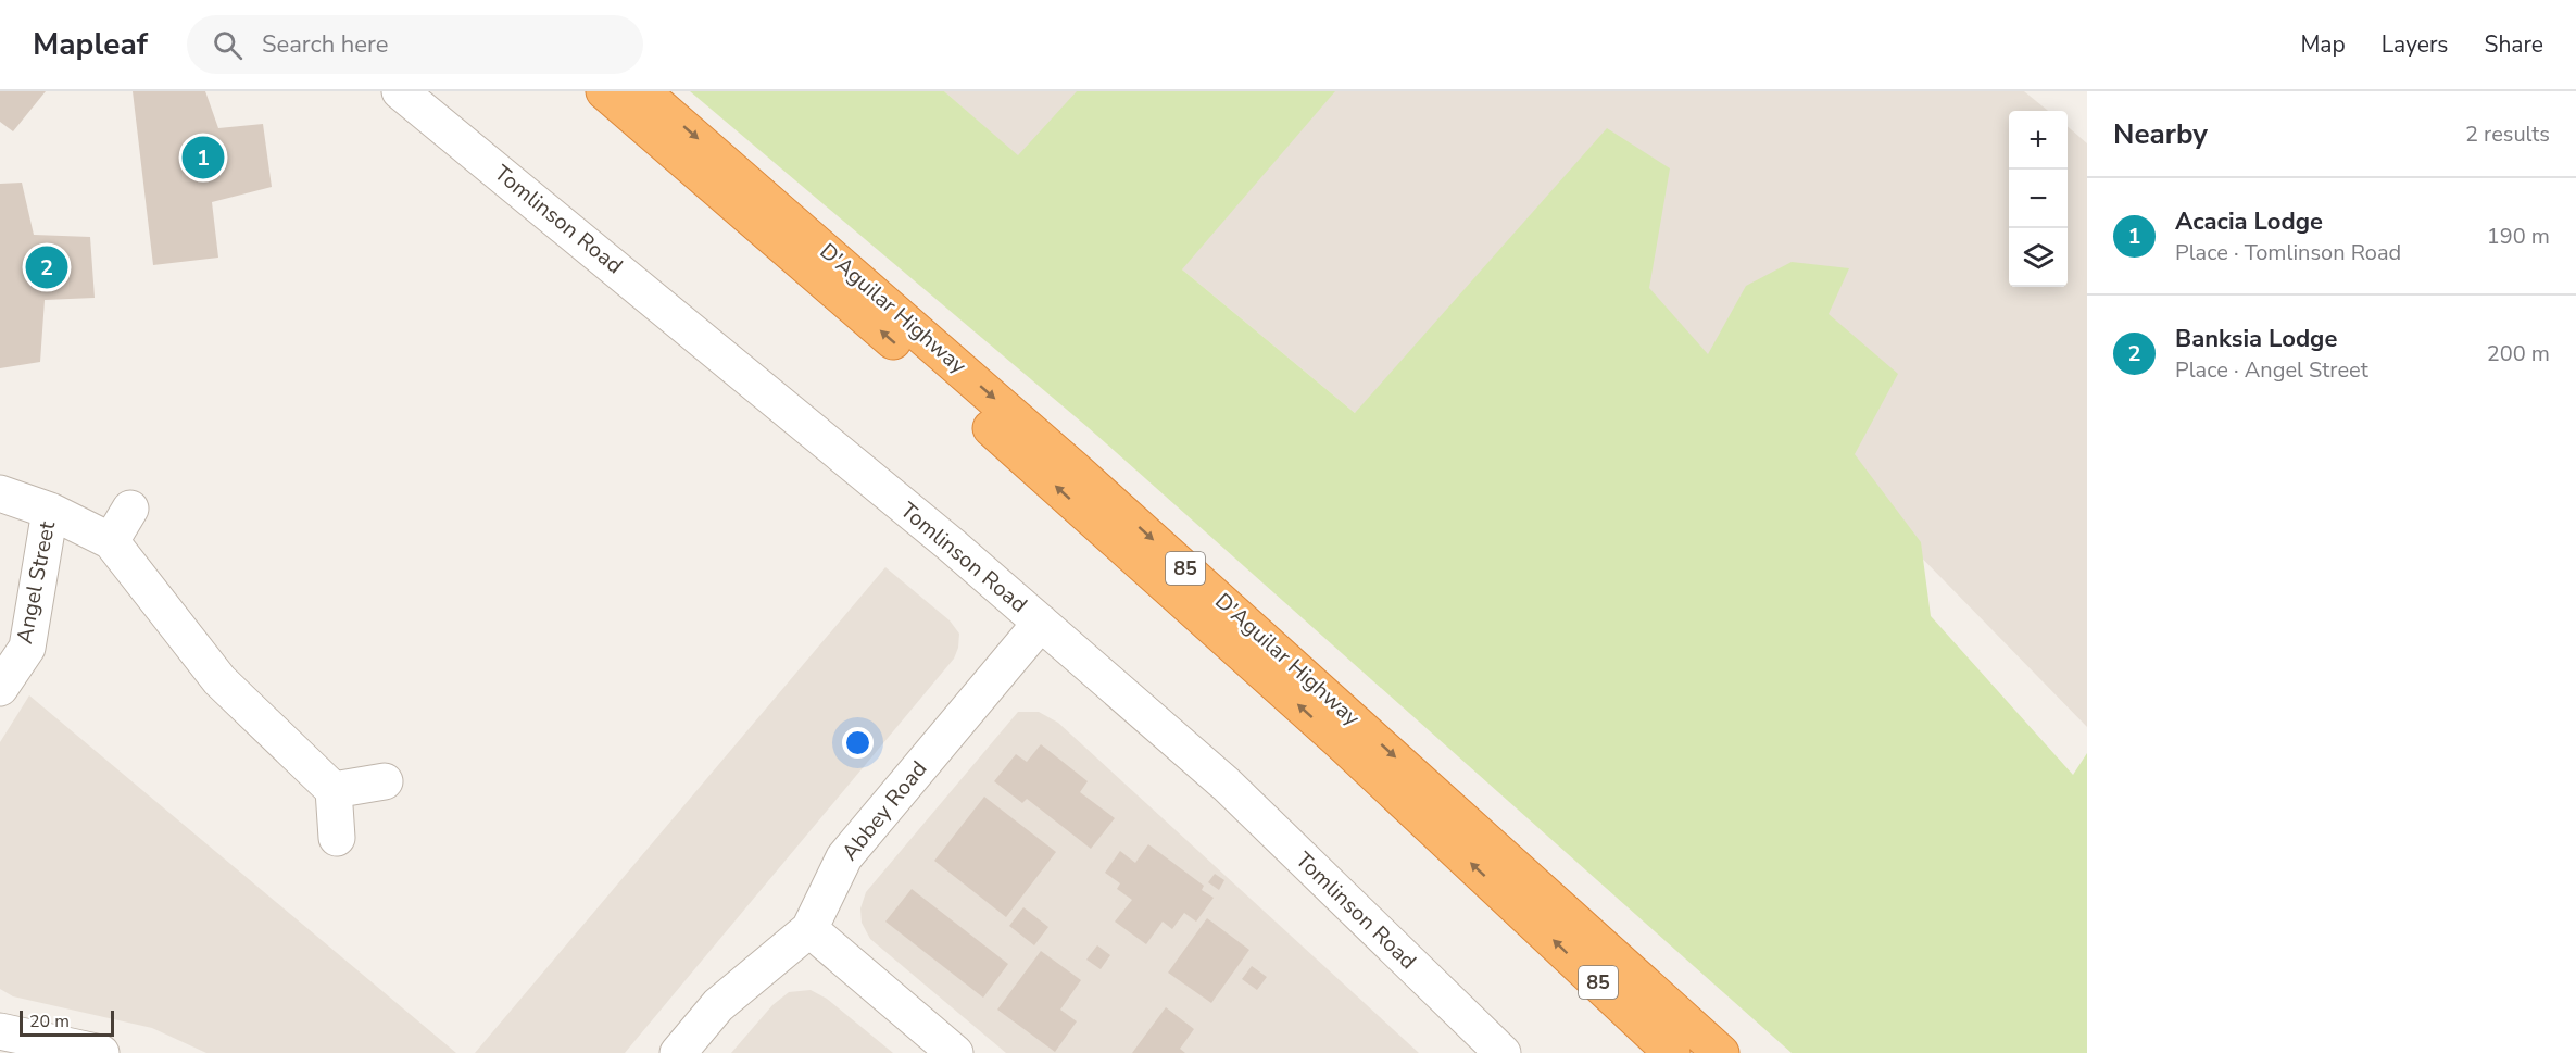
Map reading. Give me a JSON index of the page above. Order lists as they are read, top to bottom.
{
  "streets": {
    "highway": ["D'Aguilar Highway", "85"],
    "street": ["Tomlinson Road", "Angel Street", "Abbey Road"]
  },
  "crossings": [
    ["Tomlinson Road", "Abbey Road"]
  ],
  "scale_bar": "20 m",
  "page": {
    "header": "Mapleaf",
    "search": "Search here",
    "nav": ["Map", "Layers", "Share"],
    "heading": ["Nearby", "2 results"],
    "map_buttons": ["+", "−"],
    "pins": ["1", "2"],
    "list": [
      {
        "mark": "1",
        "name": "Acacia Lodge",
        "note": "Place · Tomlinson Road",
        "value": "190 m"
      },
      {
        "mark": "2",
        "name": "Banksia Lodge",
        "note": "Place · Angel Street",
        "value": "200 m"
      }
    ],
    "scale": "20 m"
  }
}
